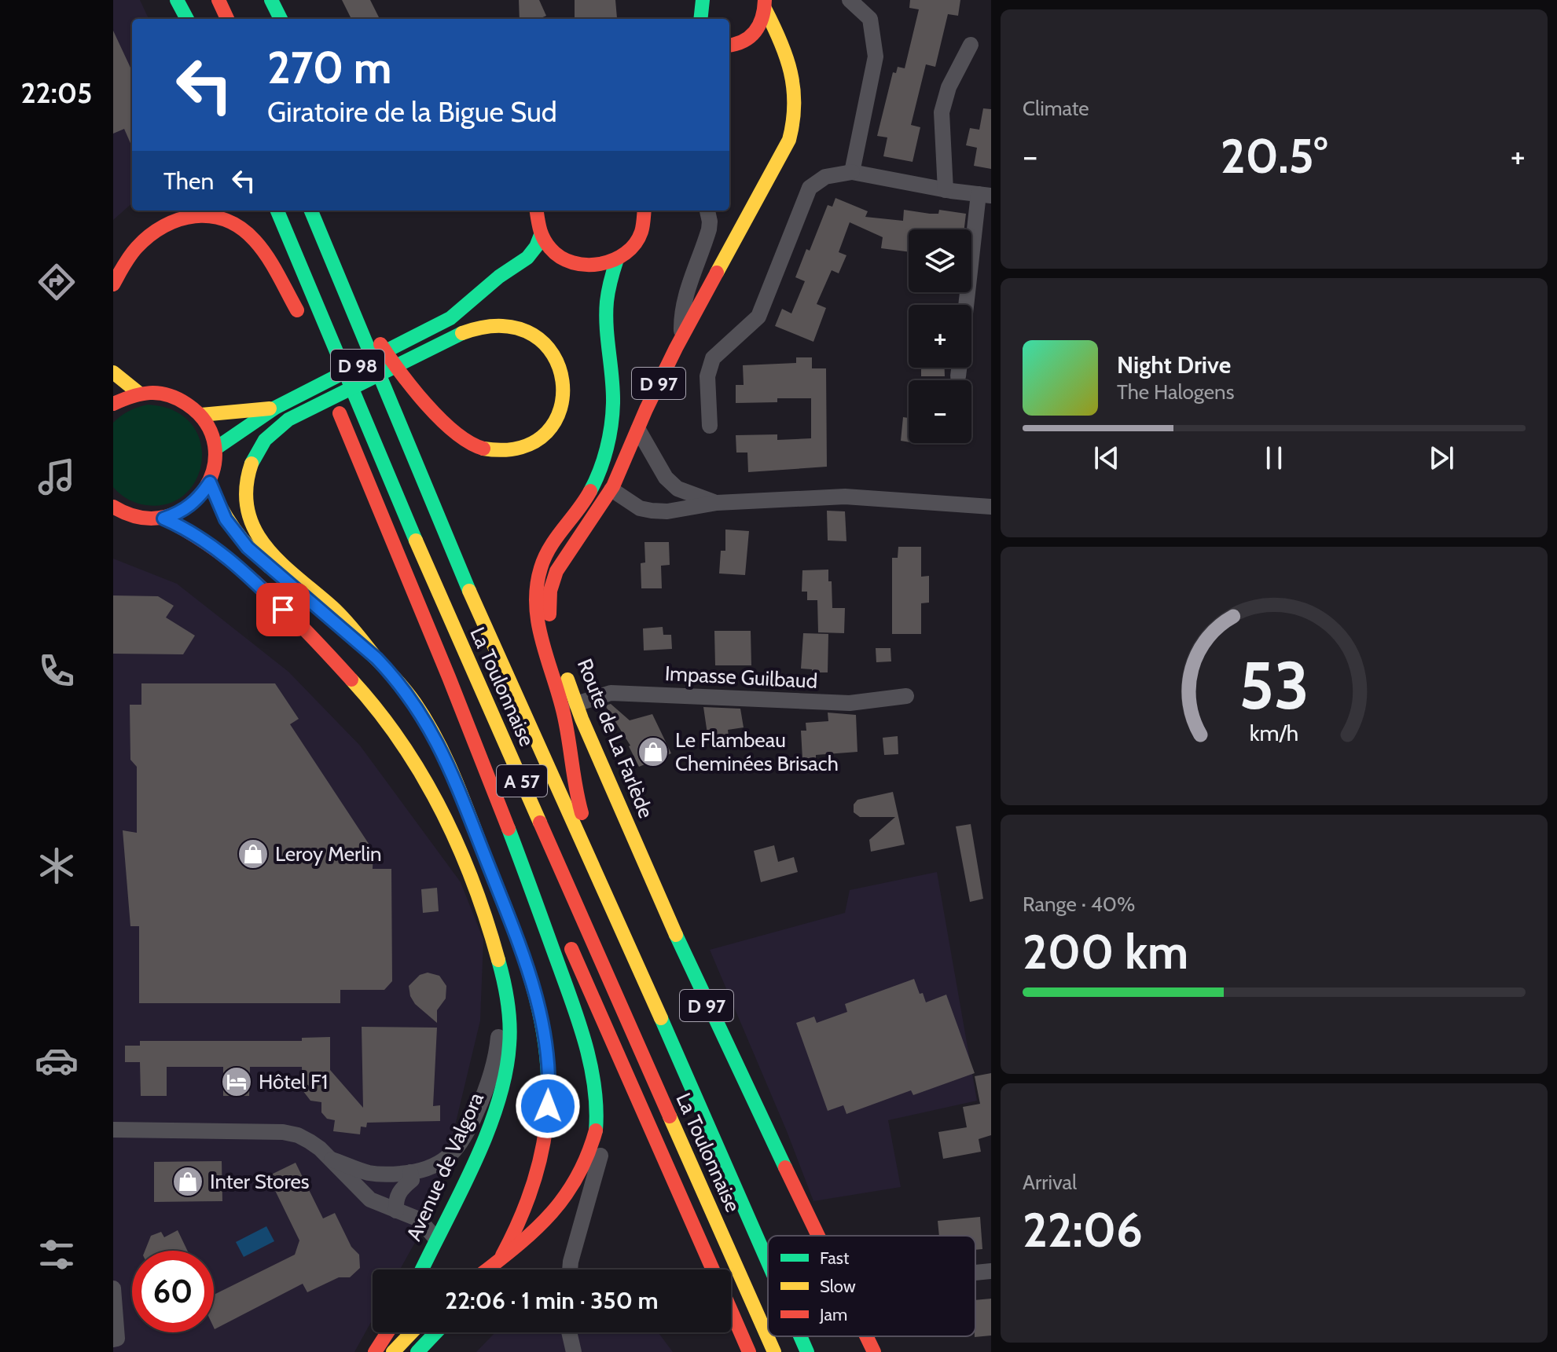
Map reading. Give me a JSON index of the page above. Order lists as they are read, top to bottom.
{
  "streets": {
    "main road": [
      "D 98",
      "D 97",
      "La Toulonnaise",
      "Route de La Farlède",
      "A 57",
      "Avenue de Valgora"
    ],
    "street": ["Impasse Guilbaud"]
  },
  "crossings": [
    ["Impasse Guilbaud", "Route de La Farlède"]
  ],
  "places": {
    "shop": ["Le Flambeau Cheminées Brisach", "Leroy Merlin", "Inter Stores"],
    "hotel": ["Hôtel F1"]
  },
  "legend": ["Fast", "Slow", "Jam"],
  "page": {
    "tabs": "22:05",
    "tile": [
      "Climate",
      ["Range · 40%", "200 km"],
      ["Arrival", "22:06"]
    ],
    "turn": ["270 m", "Giratoire de la Bigue Sud"],
    "heat": ["−", "20.5°", "+"],
    "then": "Then",
    "map_buttons": ["+", "−"],
    "song": ["Night Drive", "The Halogens"],
    "limit": "60",
    "trip": "22:06 · 1 min · 350 m",
    "gauge": ["53", "km/h"]
  }
}
